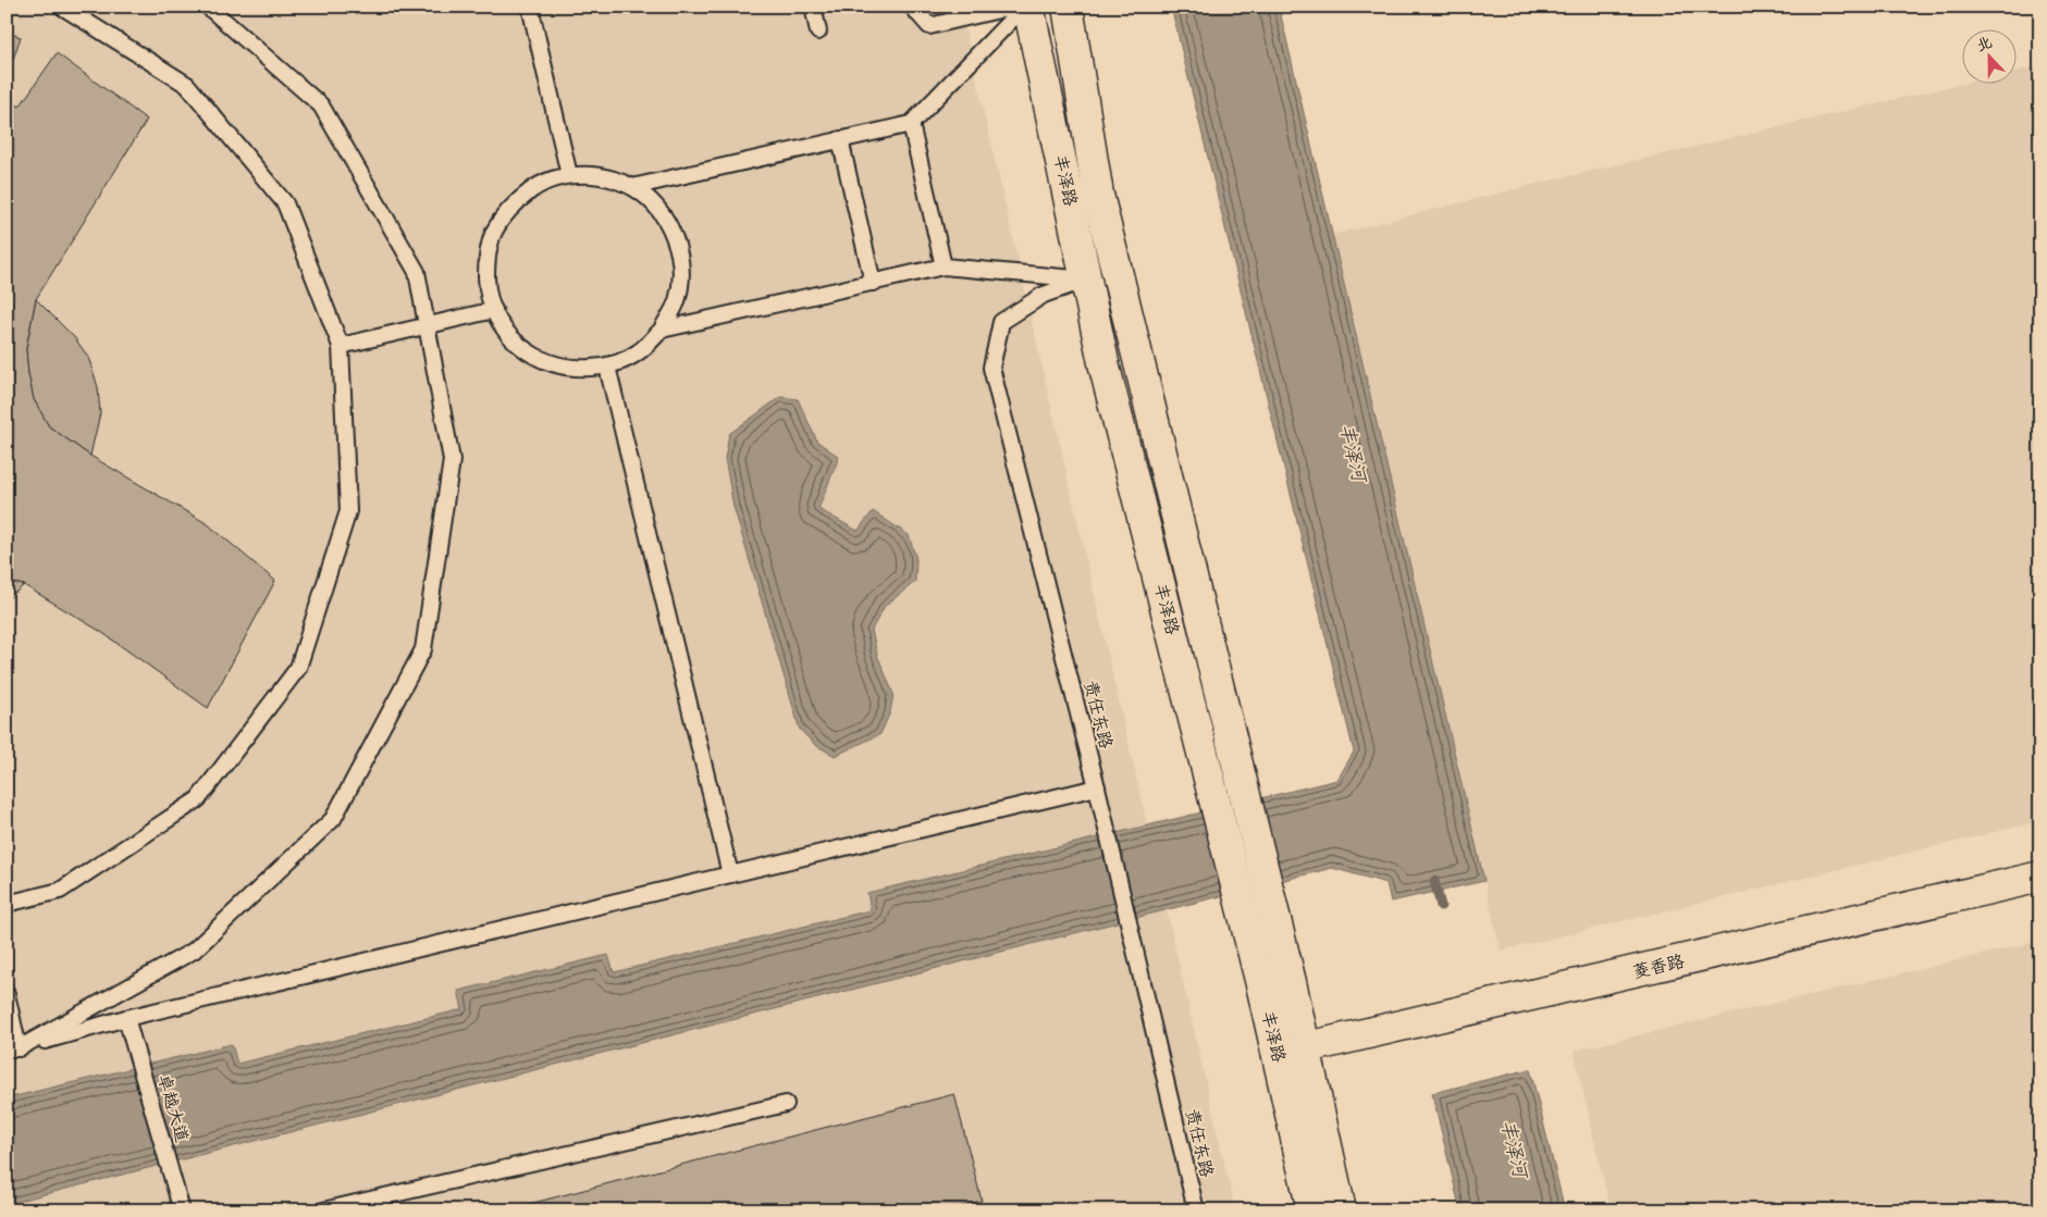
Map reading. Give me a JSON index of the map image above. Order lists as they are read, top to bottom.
{
  "streets": {
    "street": ["丰泽路", "菱香路"],
    "lane": ["责任东路", "卓越大道"]
  },
  "crossings": [
    ["丰泽路", "责任东路"],
    ["丰泽路", "菱香路"]
  ],
  "water": ["丰泽河"],
  "north": "top"
}
